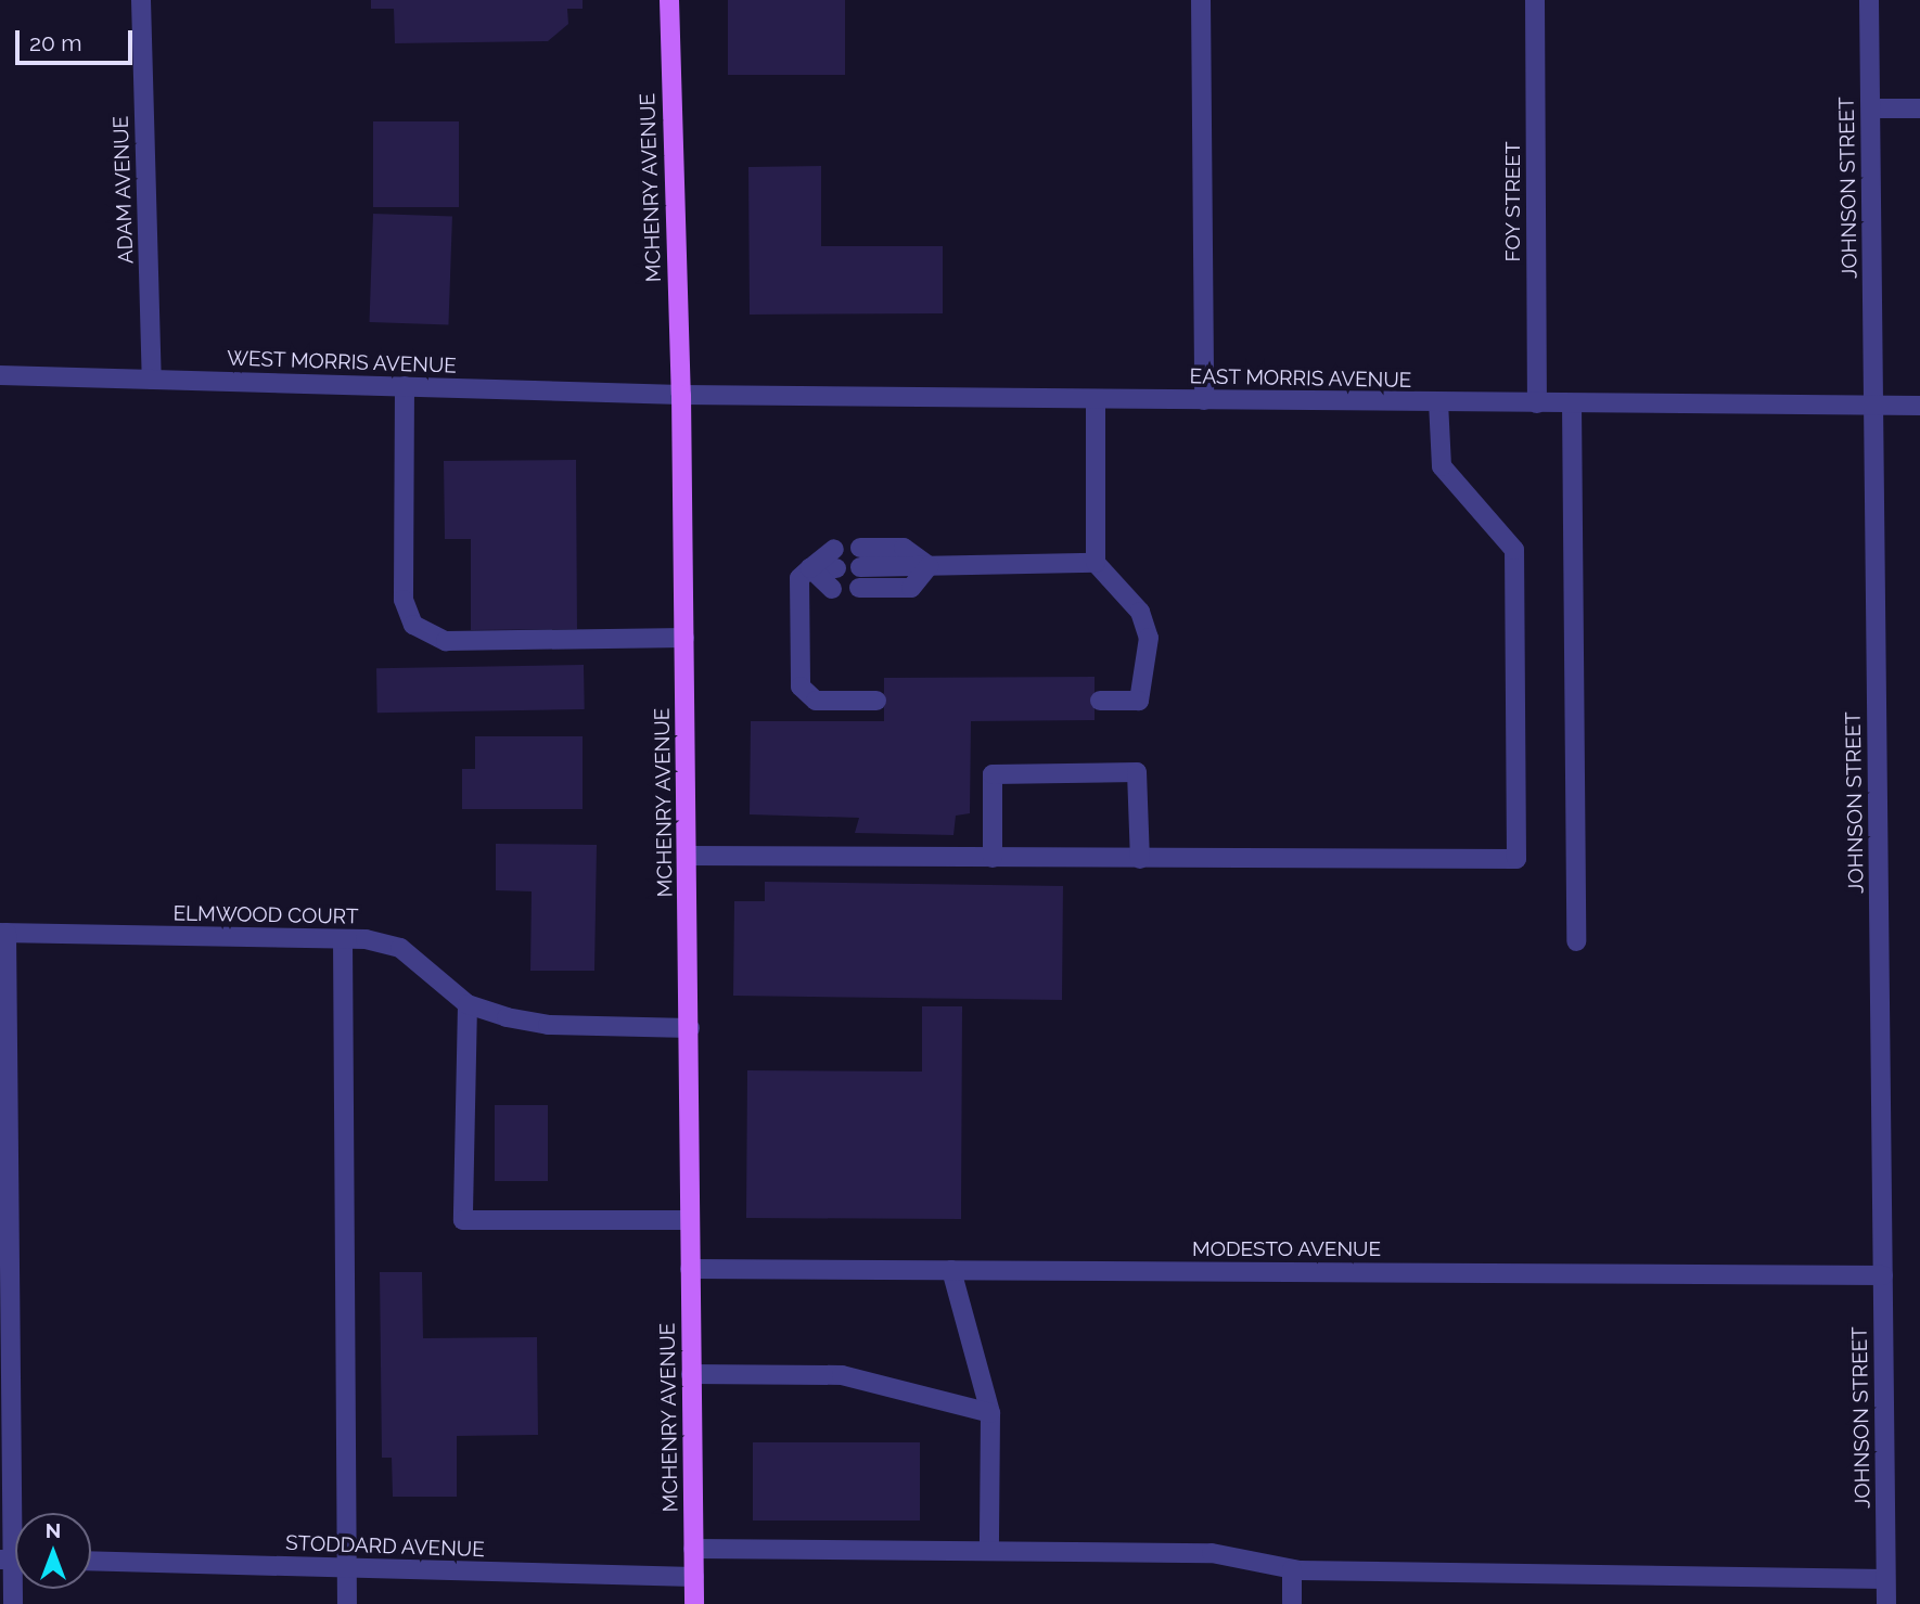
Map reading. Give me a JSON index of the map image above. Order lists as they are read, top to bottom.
{
  "streets": {
    "main road": ["MCHENRY AVENUE"],
    "street": [
      "JOHNSON STREET",
      "ADAM AVENUE",
      "FOY STREET",
      "WEST MORRIS AVENUE",
      "EAST MORRIS AVENUE",
      "ELMWOOD COURT",
      "MODESTO AVENUE",
      "STODDARD AVENUE"
    ]
  },
  "crossings": [
    ["MCHENRY AVENUE", "WEST MORRIS AVENUE"],
    ["MCHENRY AVENUE", "EAST MORRIS AVENUE"],
    ["MCHENRY AVENUE", "ELMWOOD COURT"],
    ["MCHENRY AVENUE", "MODESTO AVENUE"],
    ["MCHENRY AVENUE", "STODDARD AVENUE"],
    ["JOHNSON STREET", "EAST MORRIS AVENUE"],
    ["JOHNSON STREET", "MODESTO AVENUE"],
    ["ADAM AVENUE", "WEST MORRIS AVENUE"],
    ["FOY STREET", "EAST MORRIS AVENUE"],
    ["WEST MORRIS AVENUE", "EAST MORRIS AVENUE"]
  ],
  "scale_bar": "20 m",
  "north": "top"
}
